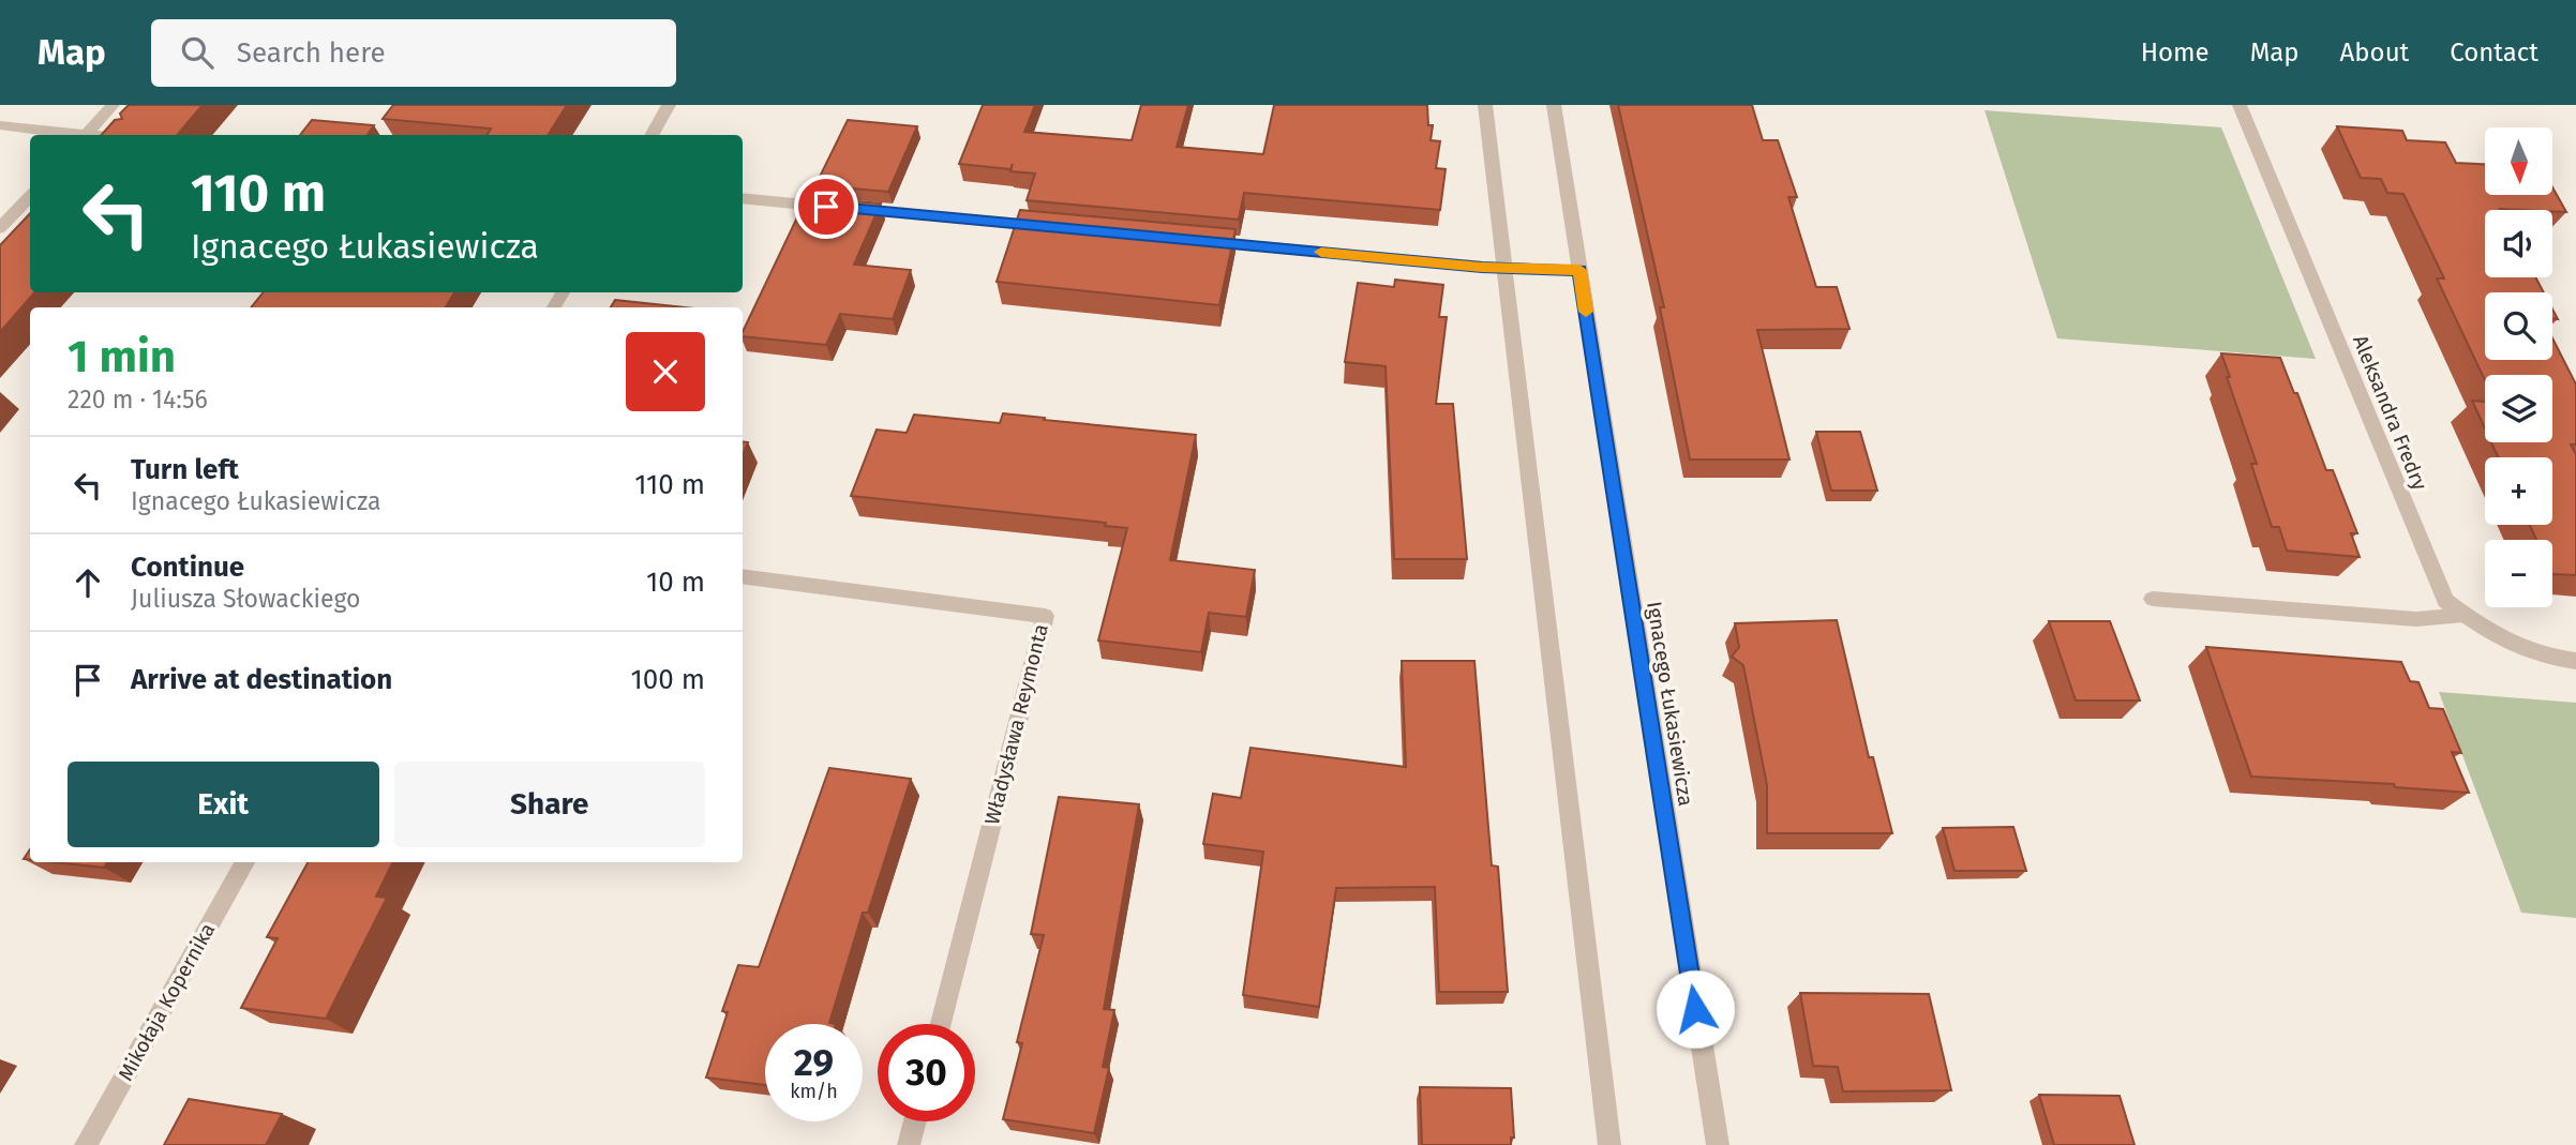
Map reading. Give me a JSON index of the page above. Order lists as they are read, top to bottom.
{
  "streets": {
    "street": [
      "Aleksandra Fredry",
      "Ignacego Łukasiewicza",
      "Władysława Reymonta",
      "Mikołaja Kopernika"
    ]
  },
  "north": "bottom",
  "page": {
    "header": "Map",
    "search": "Search here",
    "nav": [
      "Home",
      "Map",
      "About",
      "Contact"
    ],
    "map_buttons": ["+", "−"],
    "turn": ["110 m", "Ignacego Łukasiewicza"],
    "heading": ["1 min", "220 m · 14:56"],
    "list": [
      {
        "name": "Turn left",
        "note": "Ignacego Łukasiewicza",
        "value": "110 m"
      },
      {
        "name": "Continue",
        "note": "Juliusza Słowackiego",
        "value": "10 m"
      },
      {
        "name": "Arrive at destination",
        "value": "100 m"
      }
    ],
    "buttons": ["Exit", "Share"],
    "speed": "29 km/h",
    "limit": "30"
  }
}
